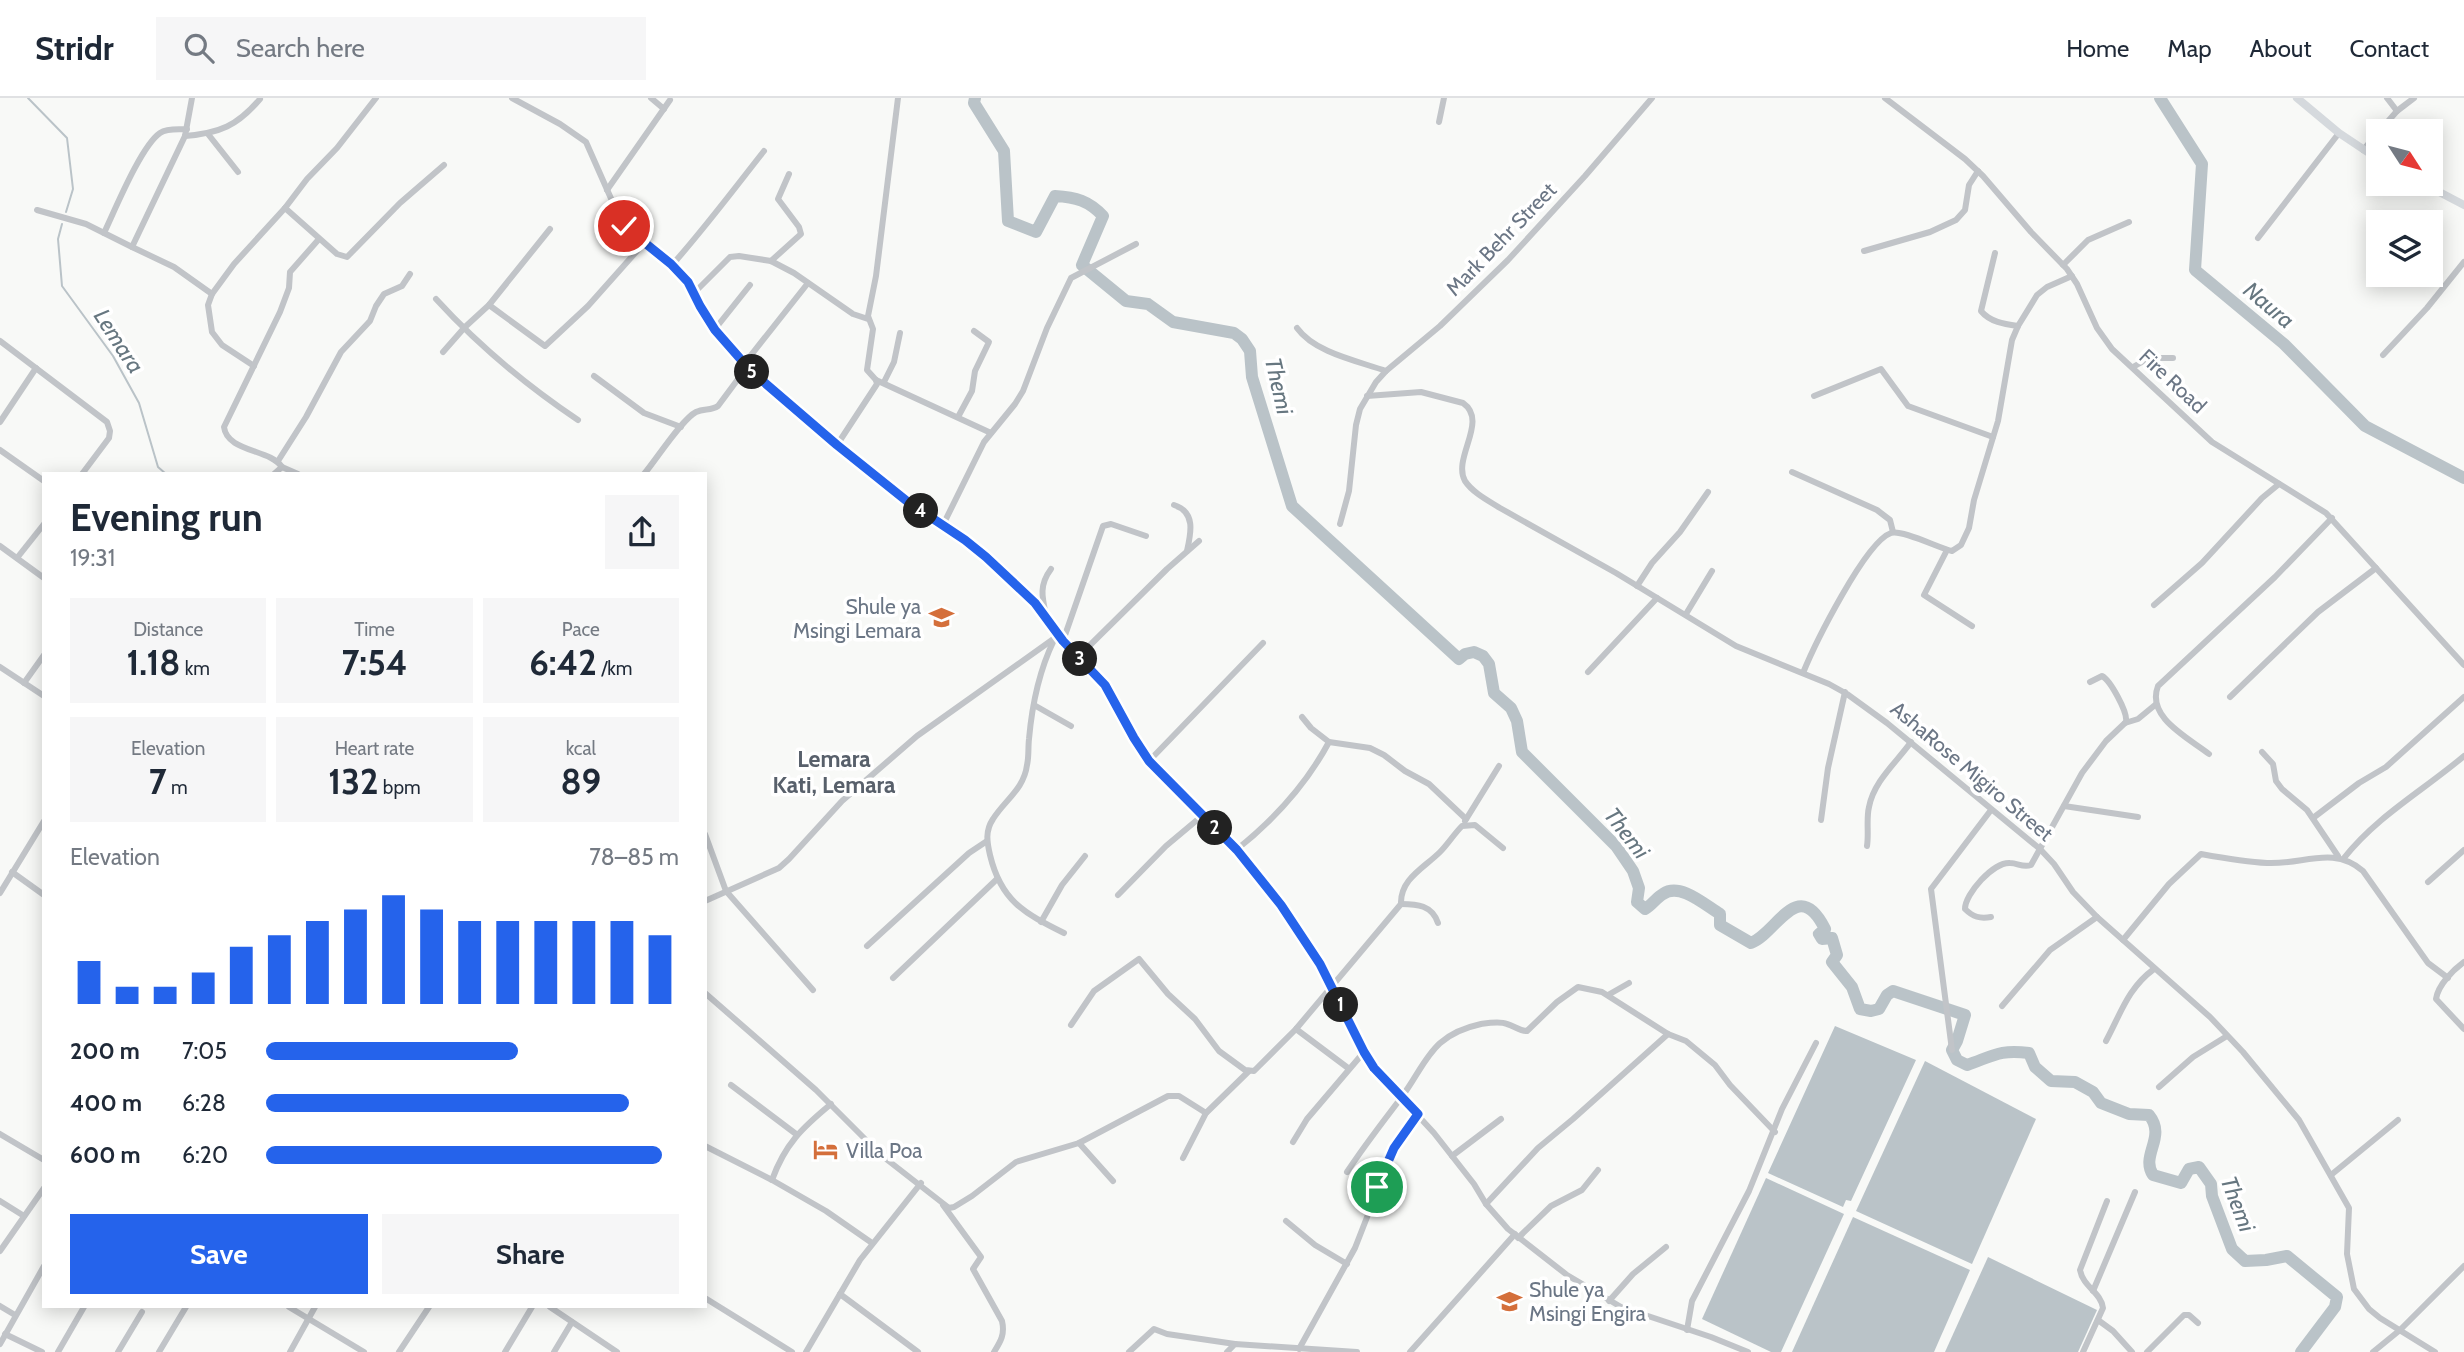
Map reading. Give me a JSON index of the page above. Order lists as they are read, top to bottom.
{
  "streets": {
    "street": ["Mark Behr Street", "Fire Road", "AshaRose Migiro Street"]
  },
  "crossings": [
    ["Mark Behr Street", "AshaRose Migiro Street"]
  ],
  "districts": ["Lemara Kati, Lemara"],
  "water": ["Naura", "Lemara", "Themi"],
  "places": {
    "school or university": ["Shule ya Msingi Lemara", "Shule ya Msingi Engira"],
    "hotel": ["Villa Poa"]
  },
  "north": "bottom right",
  "page": {
    "header": "Stridr",
    "search": "Search here",
    "nav": [
      "Home",
      "Map",
      "About",
      "Contact"
    ],
    "pins": [
      "5",
      "4",
      "3",
      "2",
      "1"
    ],
    "heading": ["Evening run", "19:31"],
    "stats": [
      ["Distance", "1.18 km"],
      ["Time", "7:54"],
      ["Pace", "6:42 /km"],
      ["Elevation", "7 m"],
      ["Heart rate", "132 bpm"],
      ["kcal", "89"]
    ],
    "chart": ["Elevation", "78–85 m"],
    "list": [
      {
        "name": "200 m",
        "note": "7:05"
      },
      {
        "name": "400 m",
        "note": "6:28"
      },
      {
        "name": "600 m",
        "note": "6:20"
      }
    ],
    "buttons": ["Save", "Share"]
  }
}
